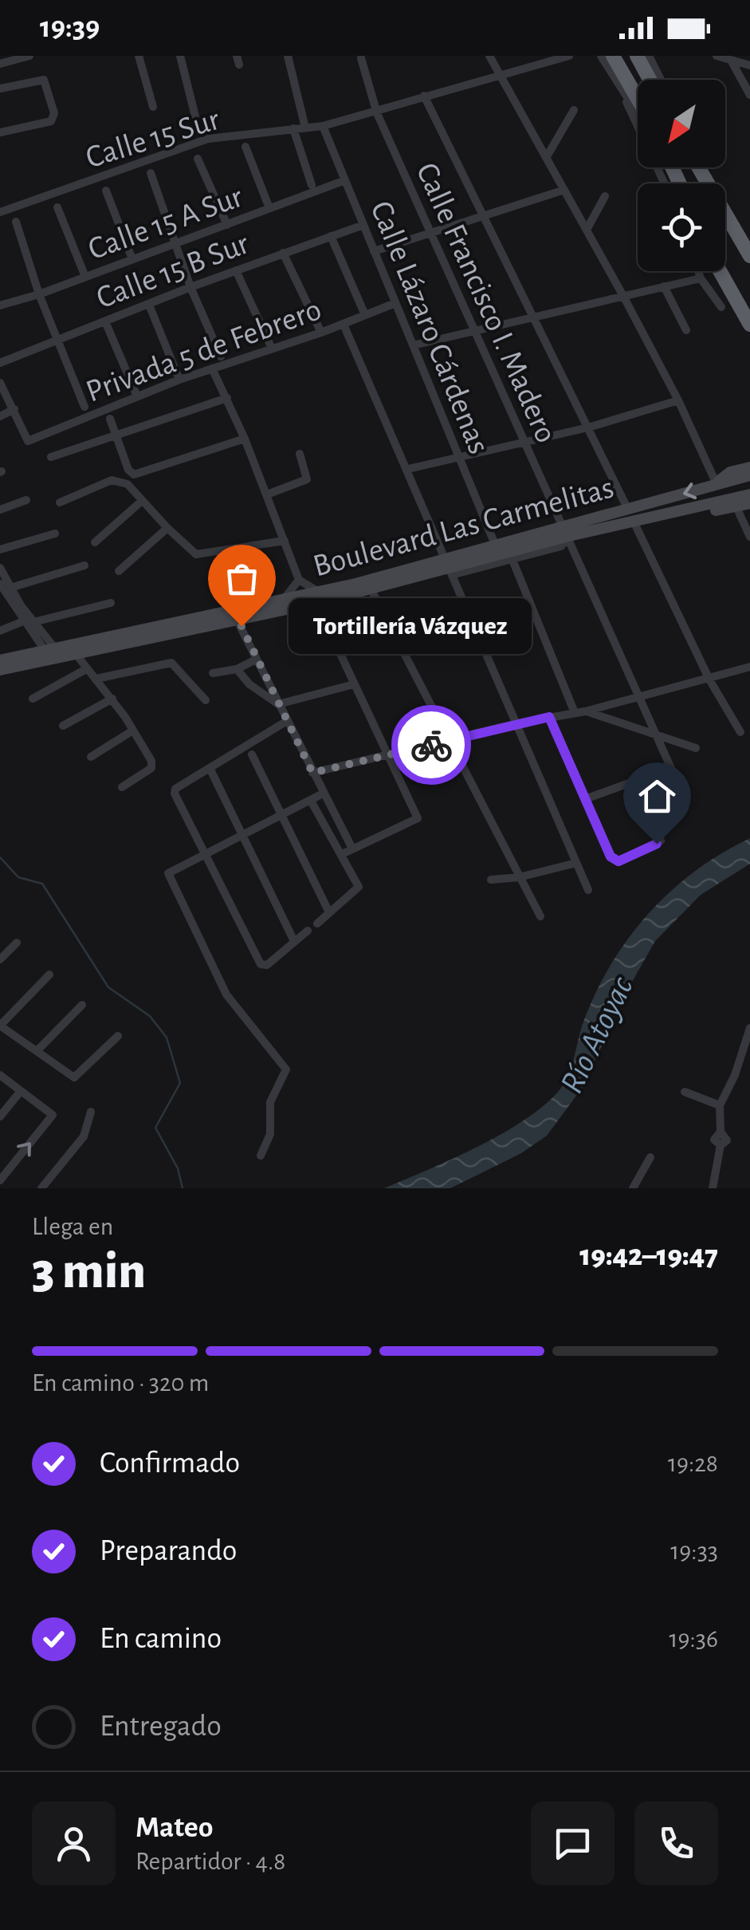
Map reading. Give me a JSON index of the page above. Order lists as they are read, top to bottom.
{
  "streets": {
    "main road": ["Boulevard Las Carmelitas"],
    "street": [
      "Calle 15 Sur",
      "Calle 15 A Sur",
      "Calle 15 B Sur",
      "Calle Francisco I. Madero",
      "Calle Lázaro Cárdenas",
      "Privada 5 de Febrero"
    ]
  },
  "crossings": [
    ["Calle 15 Sur", "Calle Francisco I. Madero"],
    ["Calle 15 Sur", "Calle Lázaro Cárdenas"],
    ["Calle 15 A Sur", "Calle Lázaro Cárdenas"],
    ["Calle 15 B Sur", "Calle Lázaro Cárdenas"],
    ["Calle Francisco I. Madero", "Boulevard Las Carmelitas"],
    ["Calle Lázaro Cárdenas", "Privada 5 de Febrero"],
    ["Calle Lázaro Cárdenas", "Boulevard Las Carmelitas"]
  ],
  "water": ["Río Atoyac"],
  "places": ["Tortillería Vázquez"],
  "north": "bottom left",
  "page": {
    "status": "19:39",
    "bubble": "Tortillería Vázquez",
    "heading": ["3 min", "Llega en", "19:42–19:47"],
    "panel": ["Mateo", "Repartidor · 4.8"],
    "bar": "En camino · 320 m",
    "list": [
      ["Confirmado", "19:28"],
      ["Preparando", "19:33"],
      ["En camino", "19:36"],
      "Entregado"
    ]
  }
}
